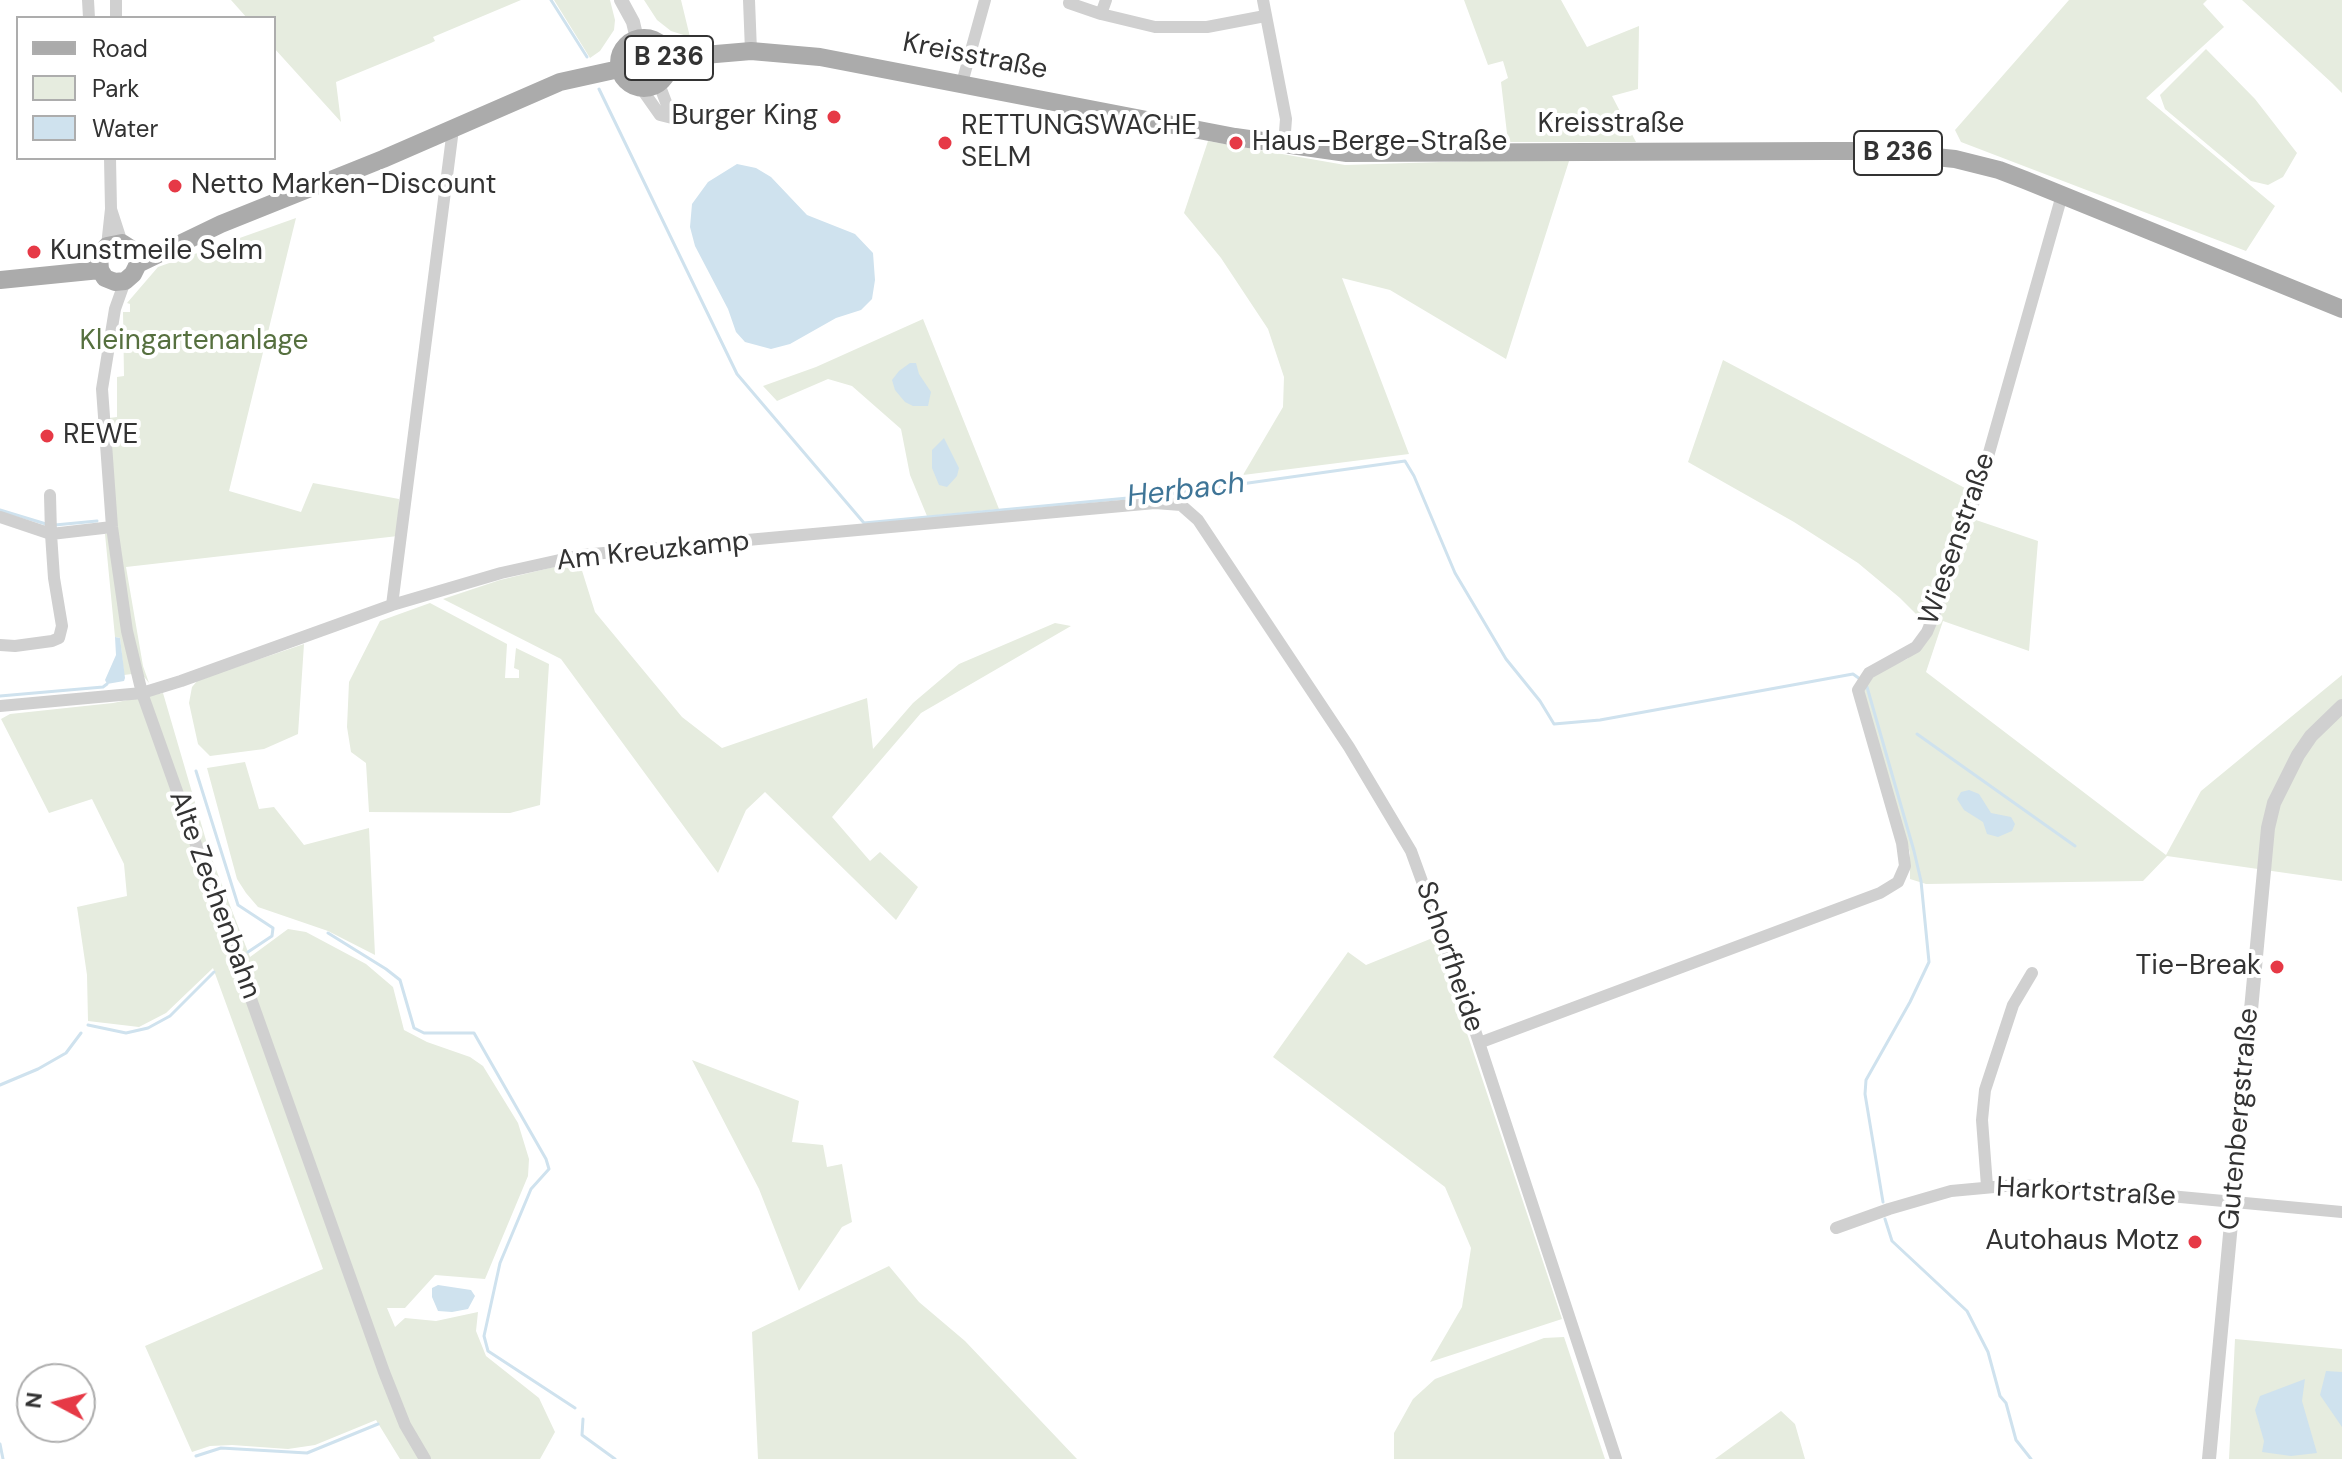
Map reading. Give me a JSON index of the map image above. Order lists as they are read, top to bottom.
{
  "streets": {
    "main road": ["Kreisstraße", "B 236"],
    "street": [
      "Wiesenstraße",
      "Am Kreuzkamp",
      "Alte Zechenbahn",
      "Schorfheide",
      "Gutenbergstraße",
      "Harkortstraße"
    ]
  },
  "crossings": [
    ["Kreisstraße", "B 236"],
    ["Kreisstraße", "Wiesenstraße"],
    ["B 236", "Alte Zechenbahn"],
    ["Wiesenstraße", "Schorfheide"],
    ["Am Kreuzkamp", "Alte Zechenbahn"],
    ["Am Kreuzkamp", "Schorfheide"],
    ["Gutenbergstraße", "Harkortstraße"]
  ],
  "water": ["Herbach"],
  "parks": ["Kleingartenanlage"],
  "places": [
    "Burger King",
    "RETTUNGSWACHE SELM",
    "Haus-Berge-Straße",
    "Netto Marken-Discount",
    "Kunstmeile Selm",
    "REWE",
    "Tie-Break",
    "Autohaus Motz"
  ],
  "legend": ["Road", "Park", "Water"],
  "north": "left"
}
